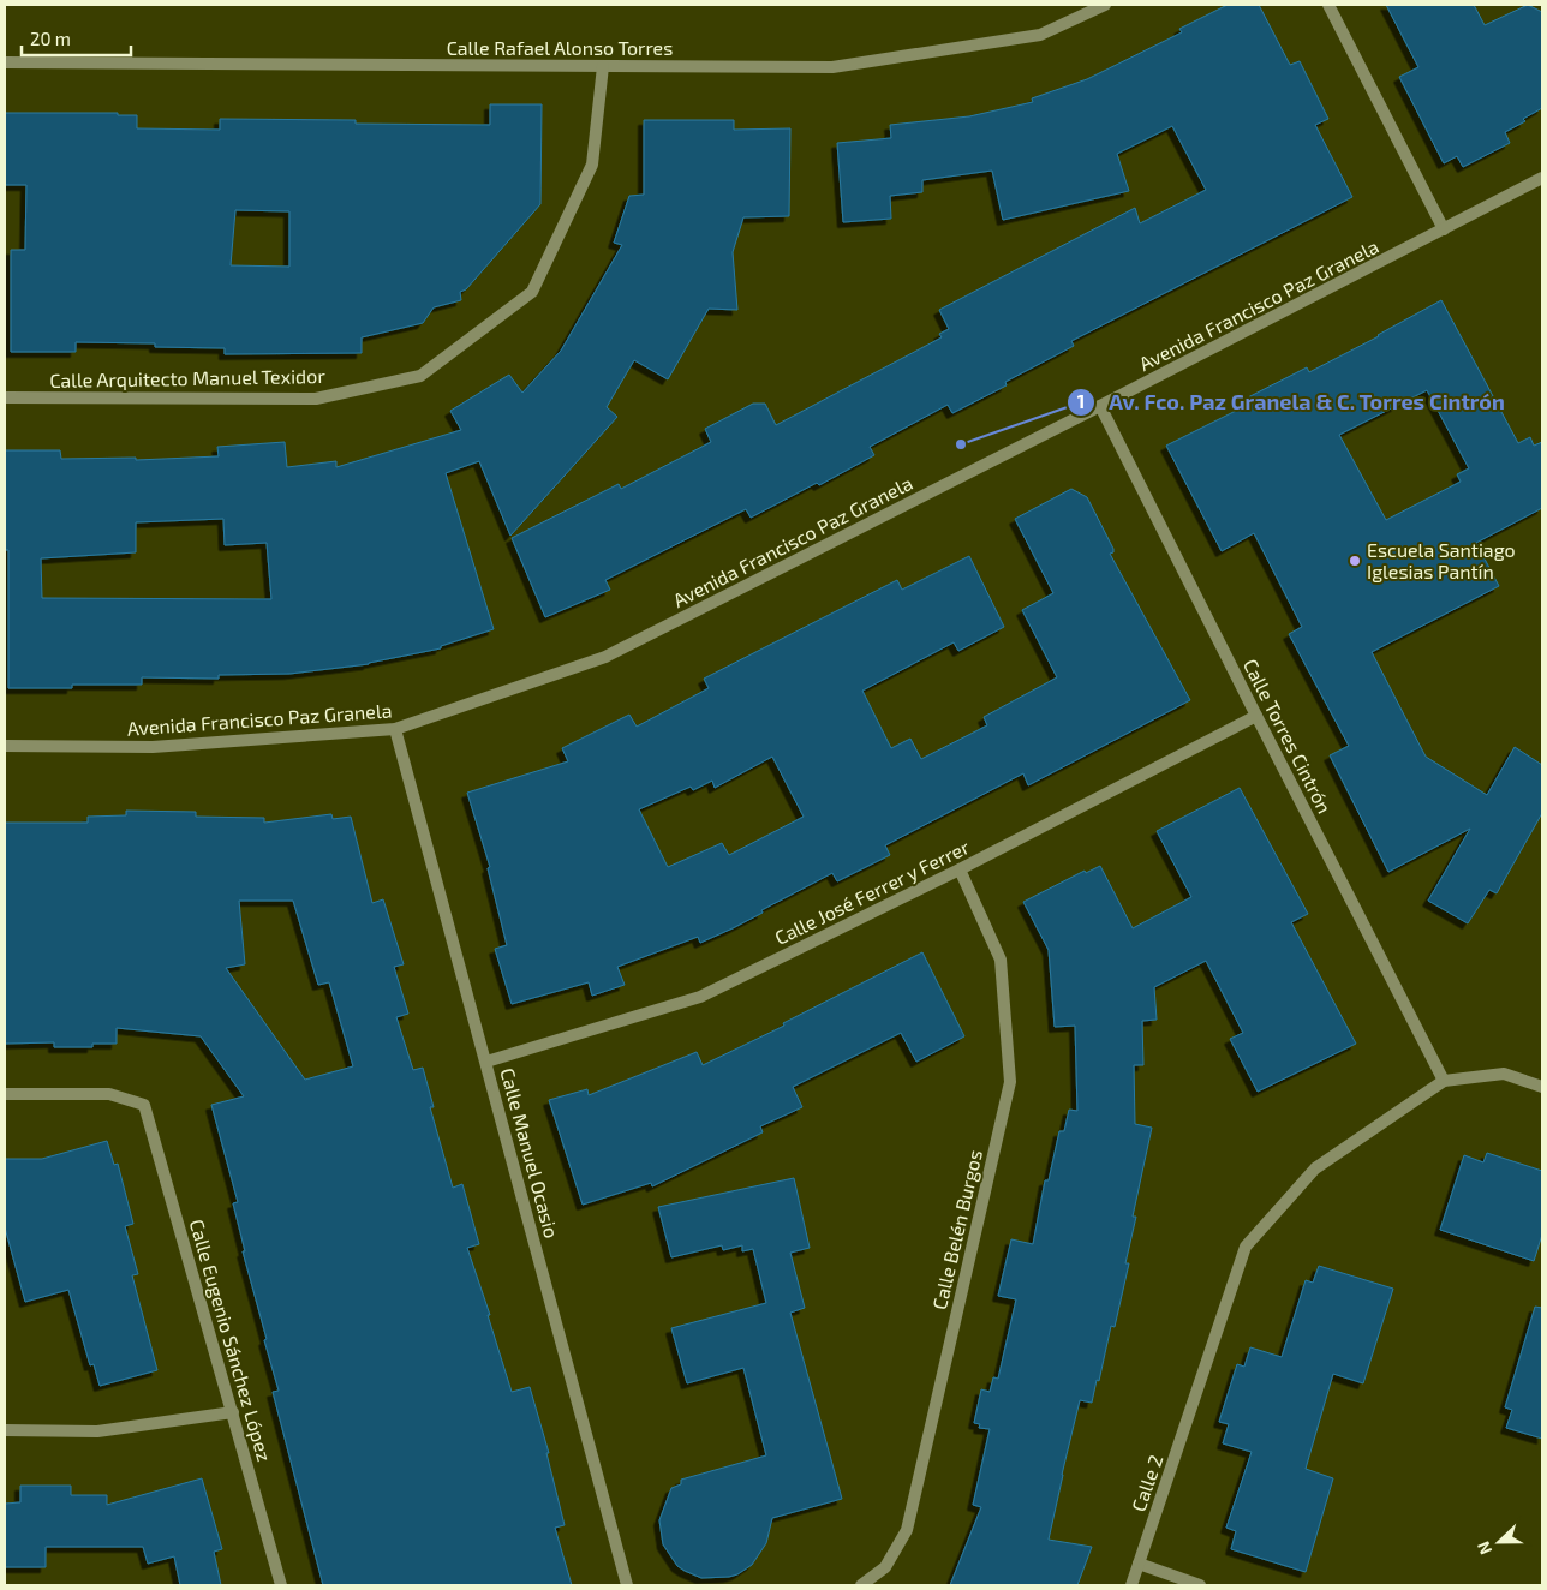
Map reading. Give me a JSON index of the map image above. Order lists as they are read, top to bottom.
{
  "streets": {
    "street": [
      "Calle Rafael Alonso Torres",
      "Avenida Francisco Paz Granela",
      "Calle Arquitecto Manuel Texidor",
      "Calle Torres Cintrón",
      "Calle José Ferrer y Ferrer",
      "Calle Manuel Ocasio",
      "Calle Belén Burgos",
      "Calle Eugenio Sánchez López",
      "Calle 2"
    ]
  },
  "crossings": [
    ["Calle Rafael Alonso Torres", "Calle Arquitecto Manuel Texidor"],
    ["Avenida Francisco Paz Granela", "Calle Torres Cintrón"],
    ["Avenida Francisco Paz Granela", "Calle Manuel Ocasio"],
    ["Calle Torres Cintrón", "Calle José Ferrer y Ferrer"],
    ["Calle Torres Cintrón", "Calle 2"],
    ["Calle José Ferrer y Ferrer", "Calle Manuel Ocasio"],
    ["Calle José Ferrer y Ferrer", "Calle Belén Burgos"]
  ],
  "places": ["Av. Fco. Paz Granela & C. Torres Cintrón", "Escuela Santiago Iglesias Pantín"],
  "scale_bar": "20 m",
  "north": "left"
}
